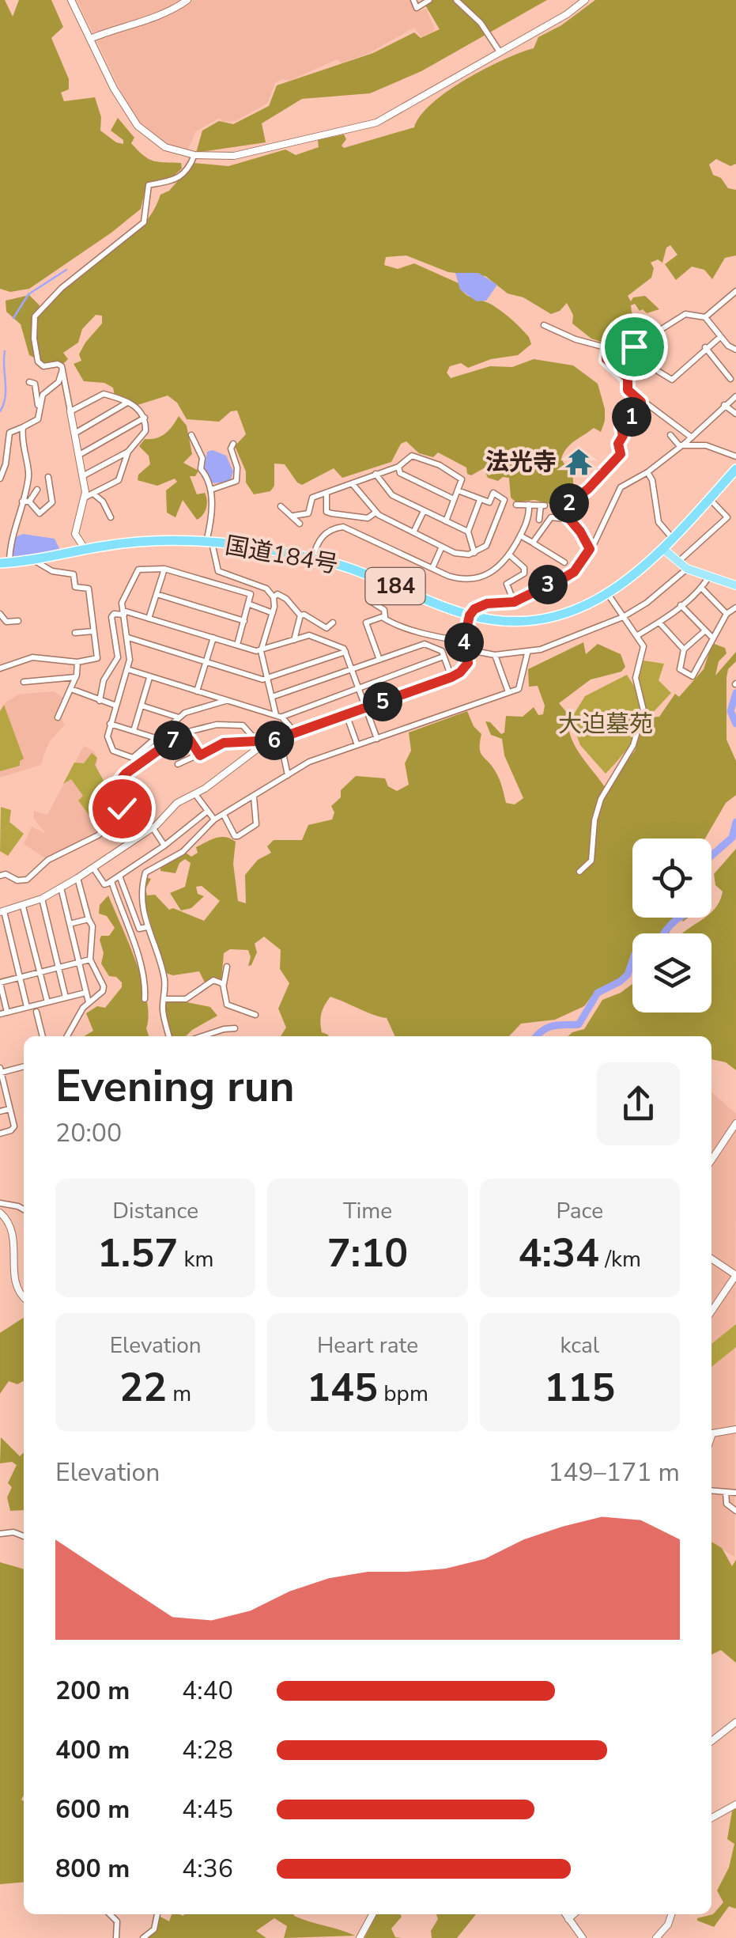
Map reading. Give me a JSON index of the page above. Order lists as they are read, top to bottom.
{
  "streets": {
    "highway": ["国道184号", "184"]
  },
  "parks": ["大迫墓苑"],
  "places": {
    "temple": ["法光寺"]
  },
  "page": {
    "pins": [
      "1",
      "2",
      "3",
      "4",
      "5",
      "6",
      "7"
    ],
    "heading": ["Evening run", "20:00"],
    "stats": [
      ["Distance", "1.57 km"],
      ["Time", "7:10"],
      ["Pace", "4:34 /km"],
      ["Elevation", "22 m"],
      ["Heart rate", "145 bpm"],
      ["kcal", "115"]
    ],
    "chart": ["Elevation", "149–171 m"],
    "list": [
      {
        "name": "200 m",
        "note": "4:40"
      },
      {
        "name": "400 m",
        "note": "4:28"
      },
      {
        "name": "600 m",
        "note": "4:45"
      },
      {
        "name": "800 m",
        "note": "4:36"
      }
    ]
  }
}
